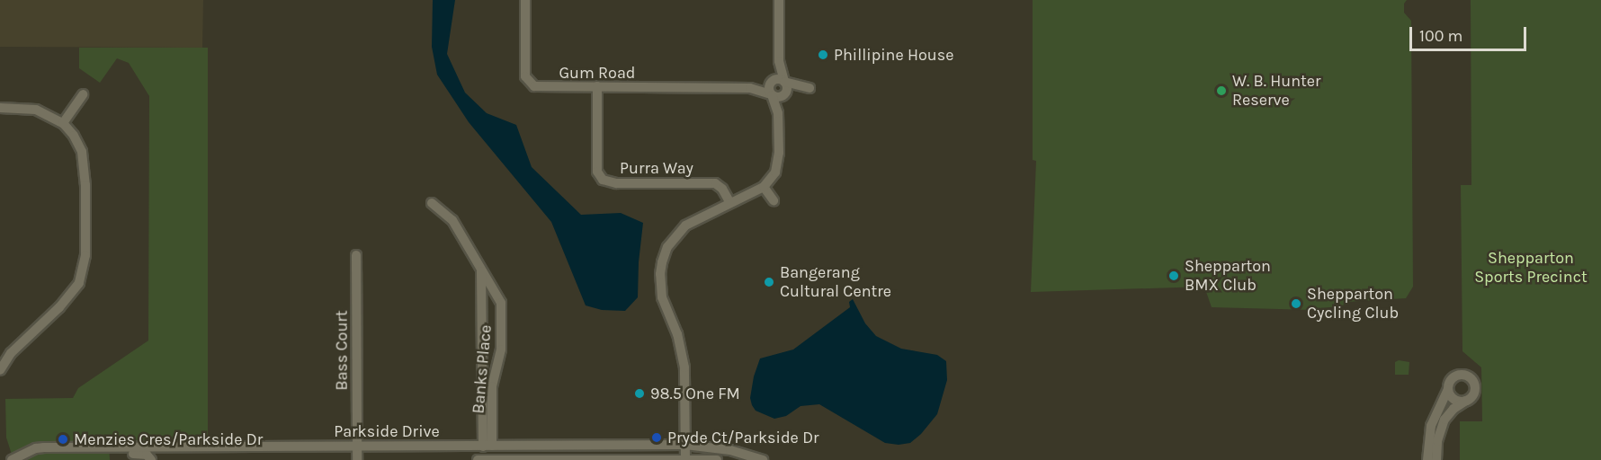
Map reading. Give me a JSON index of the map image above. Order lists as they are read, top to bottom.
{
  "streets": {
    "street": [
      "Gum Road",
      "Purra Way",
      "Bass Court",
      "Banks Place",
      "Parkside Drive"
    ]
  },
  "crossings": [
    ["Gum Road", "Purra Way"],
    ["Bass Court", "Parkside Drive"],
    ["Banks Place", "Parkside Drive"]
  ],
  "parks": ["Shepparton Sports Precinct"],
  "places": [
    "Phillipine House",
    "W. B. Hunter Reserve",
    "Shepparton BMX Club",
    "Bangerang Cultural Centre",
    "Shepparton Cycling Club",
    "98.5 One FM",
    "Pryde Ct/Parkside Dr",
    "Menzies Cres/Parkside Dr"
  ],
  "scale_bar": "100 m"
}
